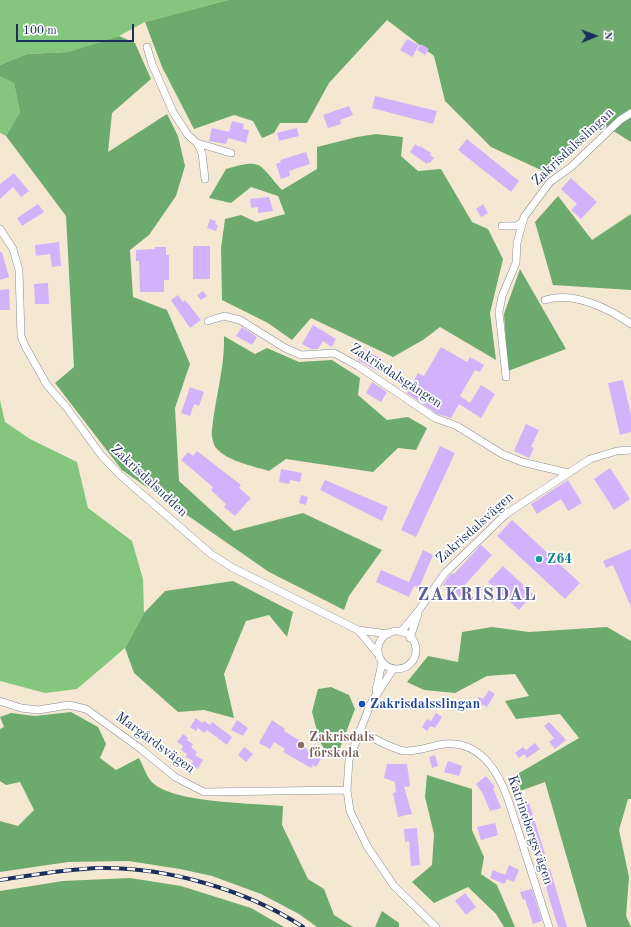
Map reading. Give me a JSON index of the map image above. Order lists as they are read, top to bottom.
{
  "streets": {
    "street": [
      "Zakrisdalsslingan",
      "Zakrisdalsgången",
      "Zakrisdalsudden",
      "Zakrisdalsvägen",
      "Margårdsvägen",
      "Katrinebergsvägen"
    ]
  },
  "crossings": [
    ["Zakrisdalsgången", "Zakrisdalsvägen"],
    ["Zakrisdalsudden", "Zakrisdalsvägen"]
  ],
  "districts": ["ZAKRISDAL"],
  "places": ["Z64", "Zakrisdalsslingan", "Zakrisdals förskola"],
  "scale_bar": "100 m",
  "north": "right"
}
